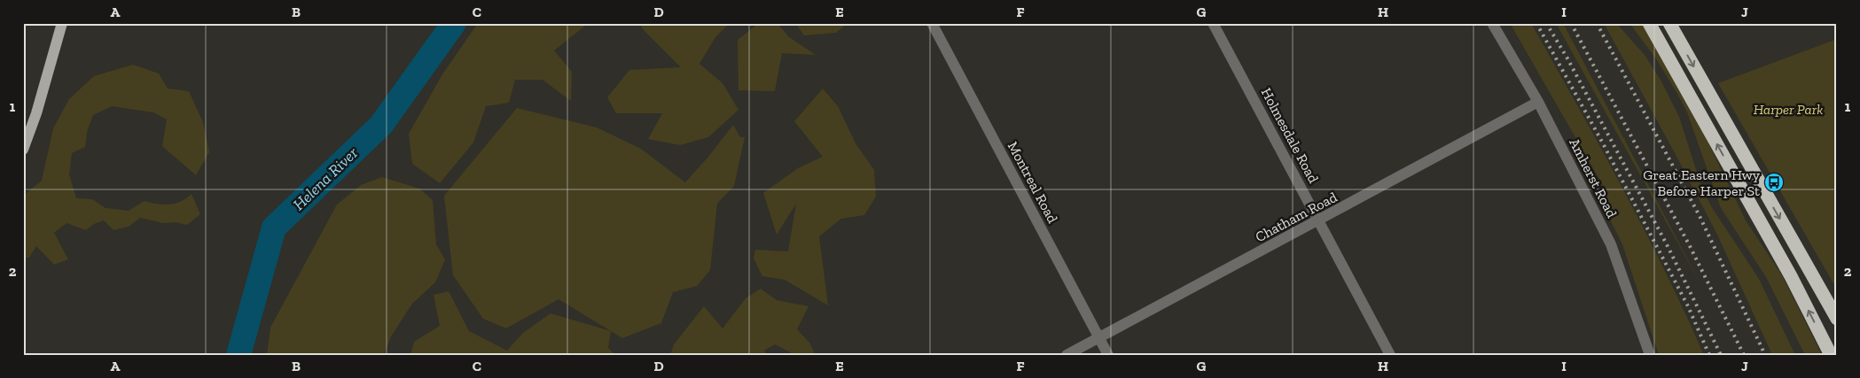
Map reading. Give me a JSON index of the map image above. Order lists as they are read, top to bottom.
{
  "streets": {
    "street": [
      "Holmesdale Road",
      "Amherst Road",
      "Montreal Road",
      "Chatham Road"
    ]
  },
  "crossings": [
    ["Holmesdale Road", "Chatham Road"],
    ["Amherst Road", "Chatham Road"],
    ["Montreal Road", "Chatham Road"]
  ],
  "water": ["Helena River"],
  "parks": ["Harper Park"],
  "places": {
    "bus stop": ["Great Eastern Hwy Before Harper St"]
  },
  "grid": {
    "columns": [
      "A",
      "B",
      "C",
      "D",
      "E",
      "F",
      "G",
      "H",
      "I",
      "J"
    ],
    "rows": ["1", "2"]
  }
}
